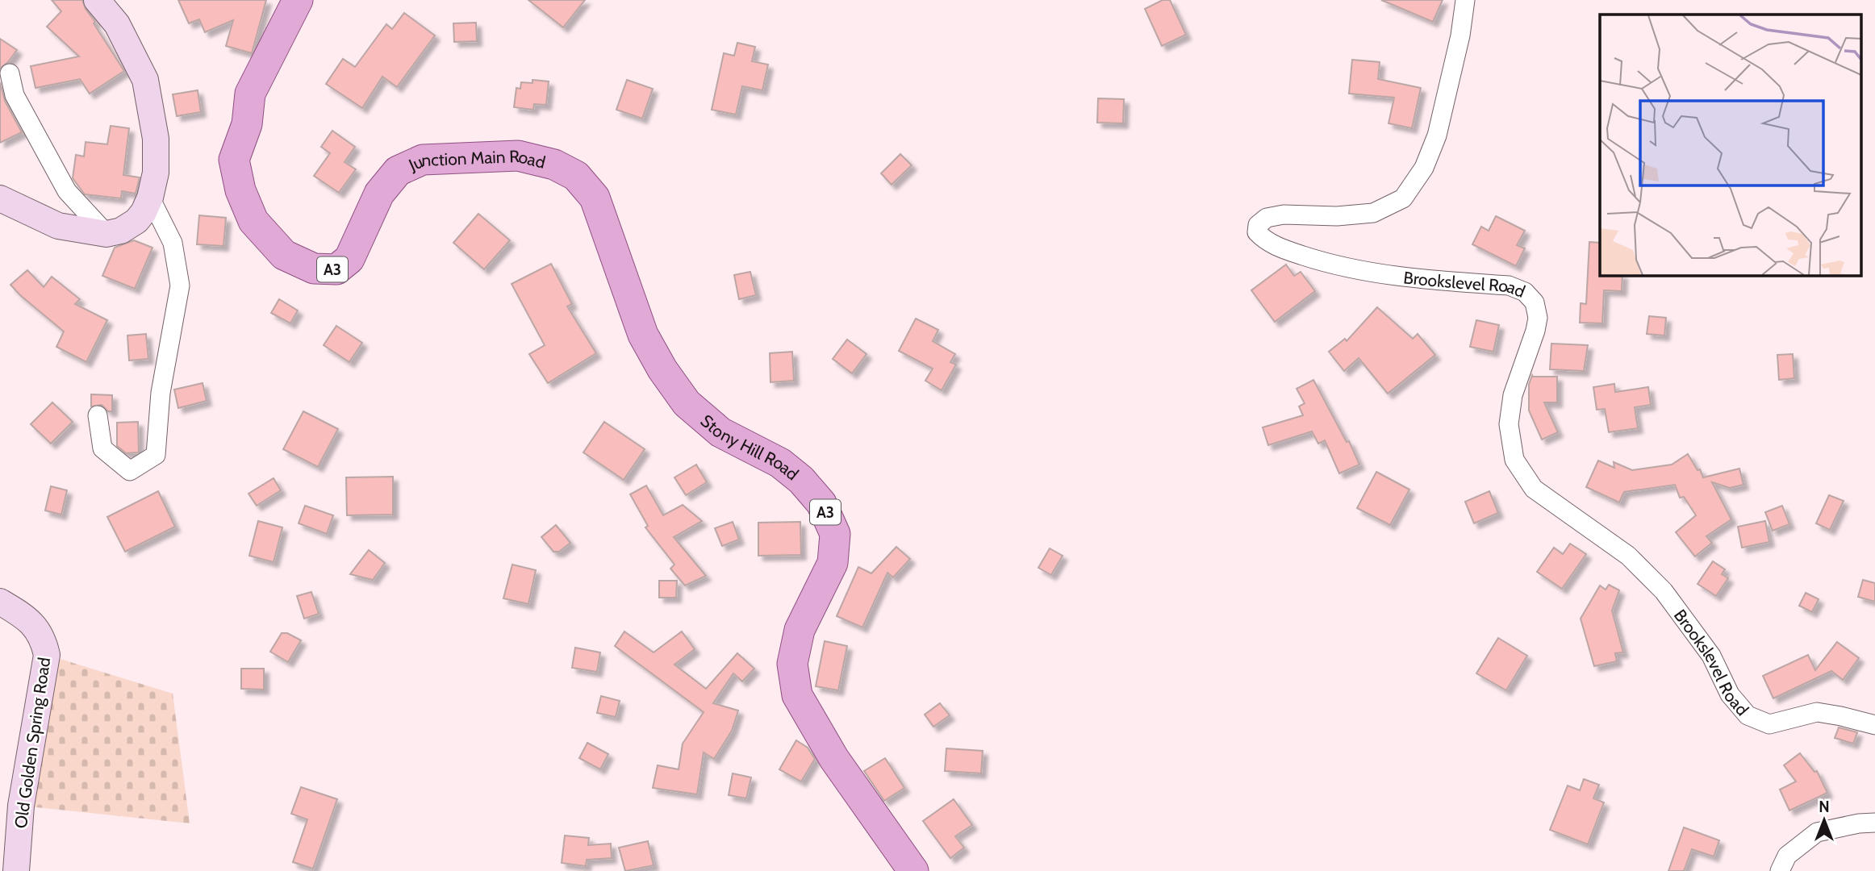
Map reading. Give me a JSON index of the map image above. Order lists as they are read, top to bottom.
{
  "streets": {
    "main road": [
      "Junction Main Road",
      "A3",
      "Stony Hill Road",
      "Old Golden Spring Road"
    ],
    "street": ["Brookslevel Road"]
  },
  "crossings": [
    ["Junction Main Road", "Stony Hill Road"]
  ],
  "north": "top"
}
